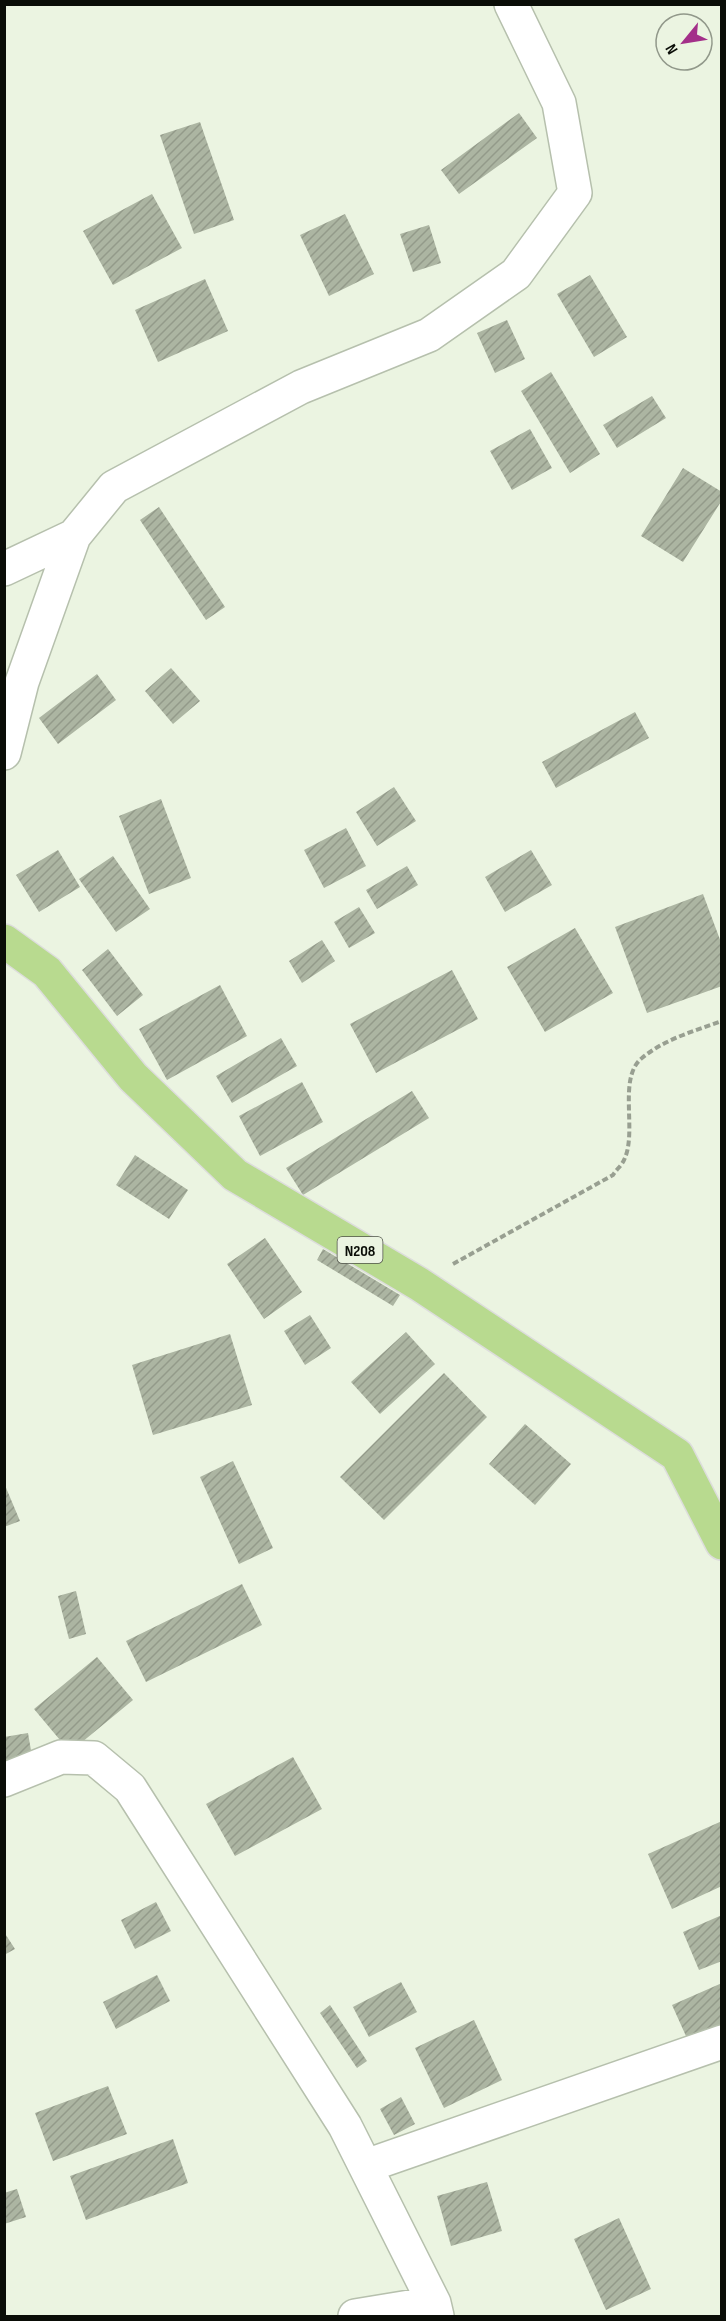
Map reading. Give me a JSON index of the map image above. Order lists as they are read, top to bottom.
{
  "streets": {
    "highway": ["N208"]
  },
  "north": "bottom left"
}
